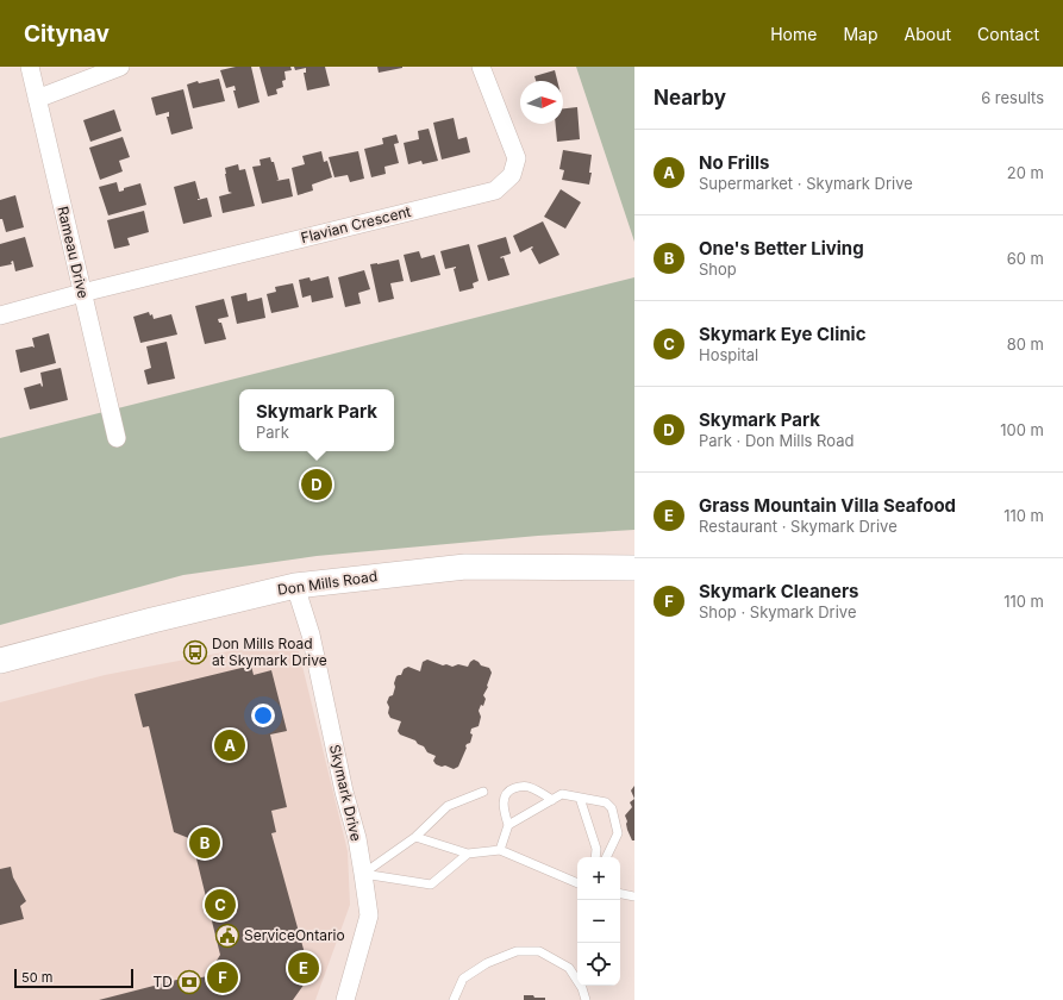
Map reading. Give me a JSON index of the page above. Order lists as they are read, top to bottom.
{
  "streets": {
    "main road": ["Don Mills Road"],
    "street": ["Flavian Crescent", "Rameau Drive", "Skymark Drive"]
  },
  "crossings": [
    ["Flavian Crescent", "Rameau Drive"],
    ["Don Mills Road", "Skymark Drive"]
  ],
  "places": {
    "bus stop": ["Don Mills Road at Skymark Drive"],
    "public building": ["ServiceOntario"],
    "bank": ["TD"]
  },
  "scale_bar": "50 m",
  "north": "right",
  "page": {
    "header": "Citynav",
    "nav": [
      "Home",
      "Map",
      "About",
      "Contact"
    ],
    "heading": ["Nearby", "6 results"],
    "list": [
      {
        "mark": "A",
        "name": "No Frills",
        "note": "Supermarket · Skymark Drive",
        "value": "20 m"
      },
      {
        "mark": "B",
        "name": "One's Better Living",
        "note": "Shop",
        "value": "60 m"
      },
      {
        "mark": "C",
        "name": "Skymark Eye Clinic",
        "note": "Hospital",
        "value": "80 m"
      },
      {
        "mark": "D",
        "name": "Skymark Park",
        "note": "Park · Don Mills Road",
        "value": "100 m"
      },
      {
        "mark": "E",
        "name": "Grass Mountain Villa Seafood",
        "note": "Restaurant · Skymark Drive",
        "value": "110 m"
      },
      {
        "mark": "F",
        "name": "Skymark Cleaners",
        "note": "Shop · Skymark Drive",
        "value": "110 m"
      }
    ],
    "popup": ["Skymark Park", "Park"],
    "pins": [
      "D",
      "A",
      "B",
      "C",
      "E",
      "F"
    ],
    "map_buttons": ["+", "−"],
    "scale": "50 m"
  }
}
